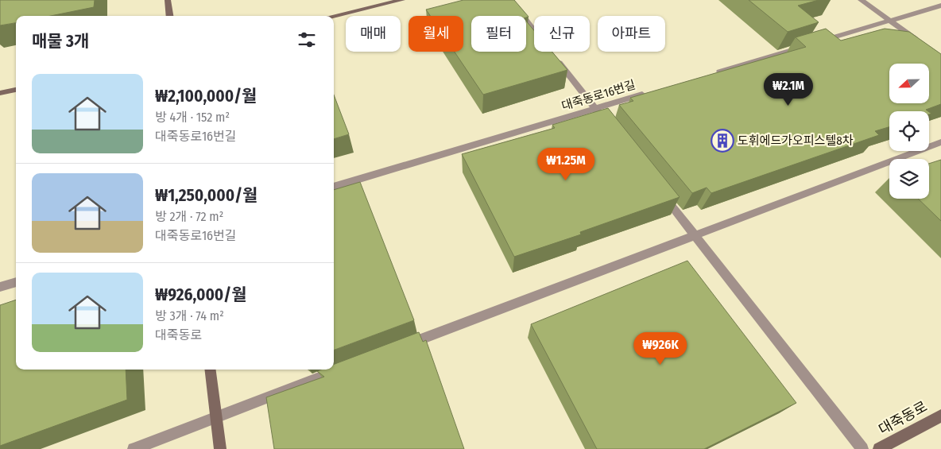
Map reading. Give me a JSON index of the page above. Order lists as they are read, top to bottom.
{
  "streets": {
    "street": ["대죽동로16번길", "대죽동로"]
  },
  "places": {
    "building": ["도휘에드가오피스텔8차"]
  },
  "north": "left",
  "page": {
    "chip": [
      "매매",
      "월세",
      "필터",
      "신규",
      "아파트"
    ],
    "heading": "매물 3개",
    "list": [
      {
        "name": "₩2,100,000/월",
        "note": "방 4개 · 152 m² · 대죽동로16번길"
      },
      {
        "name": "₩1,250,000/월",
        "note": "방 2개 · 72 m² · 대죽동로16번길"
      },
      {
        "name": "₩926,000/월",
        "note": "방 3개 · 74 m² · 대죽동로"
      }
    ],
    "price": ["₩2.1M", "₩1.25M", "₩926K"]
  }
}
